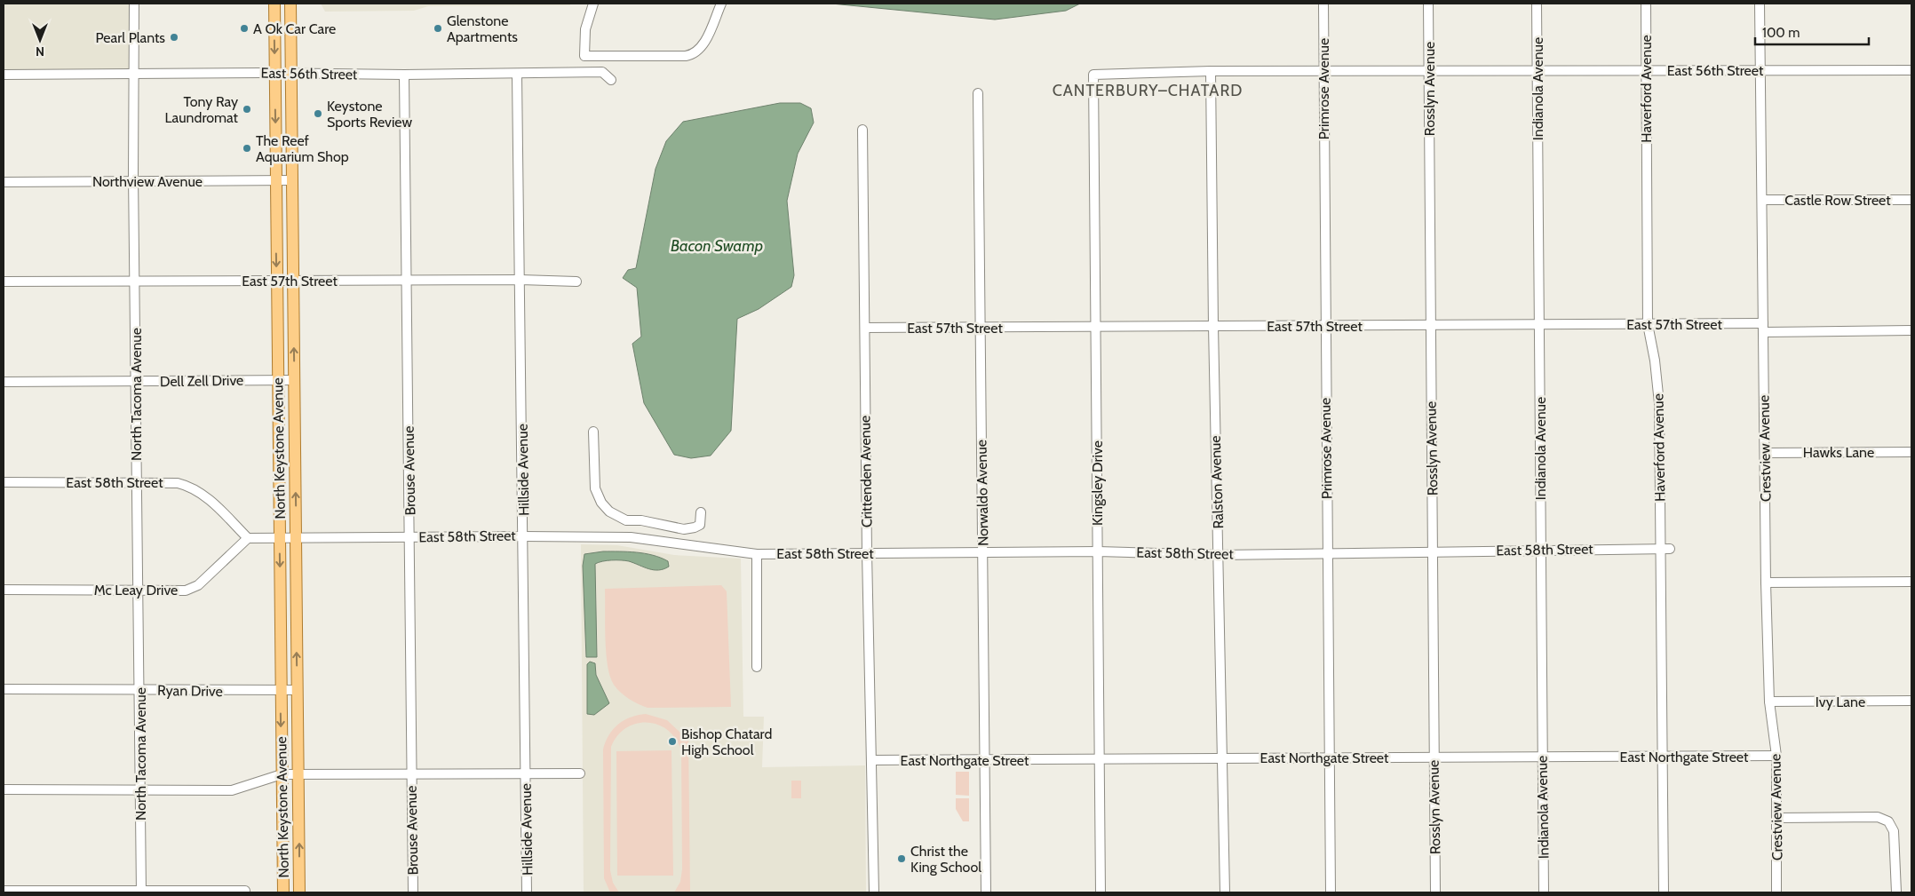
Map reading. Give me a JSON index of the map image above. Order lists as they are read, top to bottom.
{
  "streets": {
    "main road": ["North Keystone Avenue"],
    "street": [
      "East 56th Street",
      "Primrose Avenue",
      "Rosslyn Avenue",
      "Indianola Avenue",
      "Haverford Avenue",
      "Northview Avenue",
      "Castle Row Street",
      "East 57th Street",
      "Dell Zell Drive",
      "North Tacoma Avenue",
      "Crestview Avenue",
      "Hawks Lane",
      "Hillside Avenue",
      "Brouse Avenue",
      "Crittenden Avenue",
      "East 58th Street",
      "Ralston Avenue",
      "Kingsley Drive",
      "Norwaldo Avenue",
      "Mc Leay Drive",
      "Ryan Drive",
      "Ivy Lane",
      "East Northgate Street"
    ]
  },
  "crossings": [
    ["East 56th Street", "Primrose Avenue"],
    ["East 56th Street", "Rosslyn Avenue"],
    ["East 56th Street", "Indianola Avenue"],
    ["East 56th Street", "Haverford Avenue"],
    ["East 56th Street", "North Tacoma Avenue"],
    ["East 56th Street", "North Keystone Avenue"],
    ["East 56th Street", "Crestview Avenue"],
    ["East 56th Street", "Hillside Avenue"],
    ["East 56th Street", "Brouse Avenue"],
    ["East 56th Street", "Ralston Avenue"],
    ["East 56th Street", "Kingsley Drive"],
    ["Primrose Avenue", "East 57th Street"],
    ["Primrose Avenue", "East 58th Street"],
    ["Primrose Avenue", "East Northgate Street"],
    ["Rosslyn Avenue", "East 57th Street"],
    ["Rosslyn Avenue", "East 58th Street"],
    ["Rosslyn Avenue", "East Northgate Street"],
    ["Indianola Avenue", "East 57th Street"],
    ["Indianola Avenue", "East 58th Street"],
    ["Indianola Avenue", "East Northgate Street"],
    ["Haverford Avenue", "East 57th Street"],
    ["Haverford Avenue", "East 58th Street"],
    ["Haverford Avenue", "East Northgate Street"],
    ["Northview Avenue", "North Tacoma Avenue"],
    ["Northview Avenue", "North Keystone Avenue"],
    ["Castle Row Street", "Crestview Avenue"],
    ["East 57th Street", "North Tacoma Avenue"],
    ["East 57th Street", "North Keystone Avenue"],
    ["East 57th Street", "Crestview Avenue"],
    ["East 57th Street", "Hillside Avenue"],
    ["East 57th Street", "Brouse Avenue"],
    ["East 57th Street", "Crittenden Avenue"],
    ["East 57th Street", "Ralston Avenue"],
    ["East 57th Street", "Kingsley Drive"],
    ["East 57th Street", "Norwaldo Avenue"],
    ["Dell Zell Drive", "North Tacoma Avenue"],
    ["Dell Zell Drive", "North Keystone Avenue"],
    ["North Tacoma Avenue", "East 58th Street"],
    ["North Tacoma Avenue", "Mc Leay Drive"],
    ["North Tacoma Avenue", "Ryan Drive"],
    ["North Keystone Avenue", "East 58th Street"],
    ["North Keystone Avenue", "Ryan Drive"],
    ["Crestview Avenue", "Hawks Lane"],
    ["Crestview Avenue", "Ivy Lane"],
    ["Crestview Avenue", "East Northgate Street"],
    ["Hillside Avenue", "East 58th Street"],
    ["Brouse Avenue", "East 58th Street"],
    ["Crittenden Avenue", "East 58th Street"],
    ["Crittenden Avenue", "East Northgate Street"],
    ["East 58th Street", "Ralston Avenue"],
    ["East 58th Street", "Kingsley Drive"],
    ["East 58th Street", "Norwaldo Avenue"],
    ["East 58th Street", "Mc Leay Drive"],
    ["Ralston Avenue", "East Northgate Street"],
    ["Kingsley Drive", "East Northgate Street"],
    ["Norwaldo Avenue", "East Northgate Street"]
  ],
  "districts": ["CANTERBURY–CHATARD"],
  "water": ["Bacon Swamp"],
  "places": [
    "A Ok Car Care",
    "Glenstone Apartments",
    "Pearl Plants",
    "Tony Ray Laundromat",
    "Keystone Sports Review",
    "The Reef Aquarium Shop",
    "Bishop Chatard High School",
    "Christ the King School"
  ],
  "scale_bar": "100 m",
  "north": "bottom"
}
